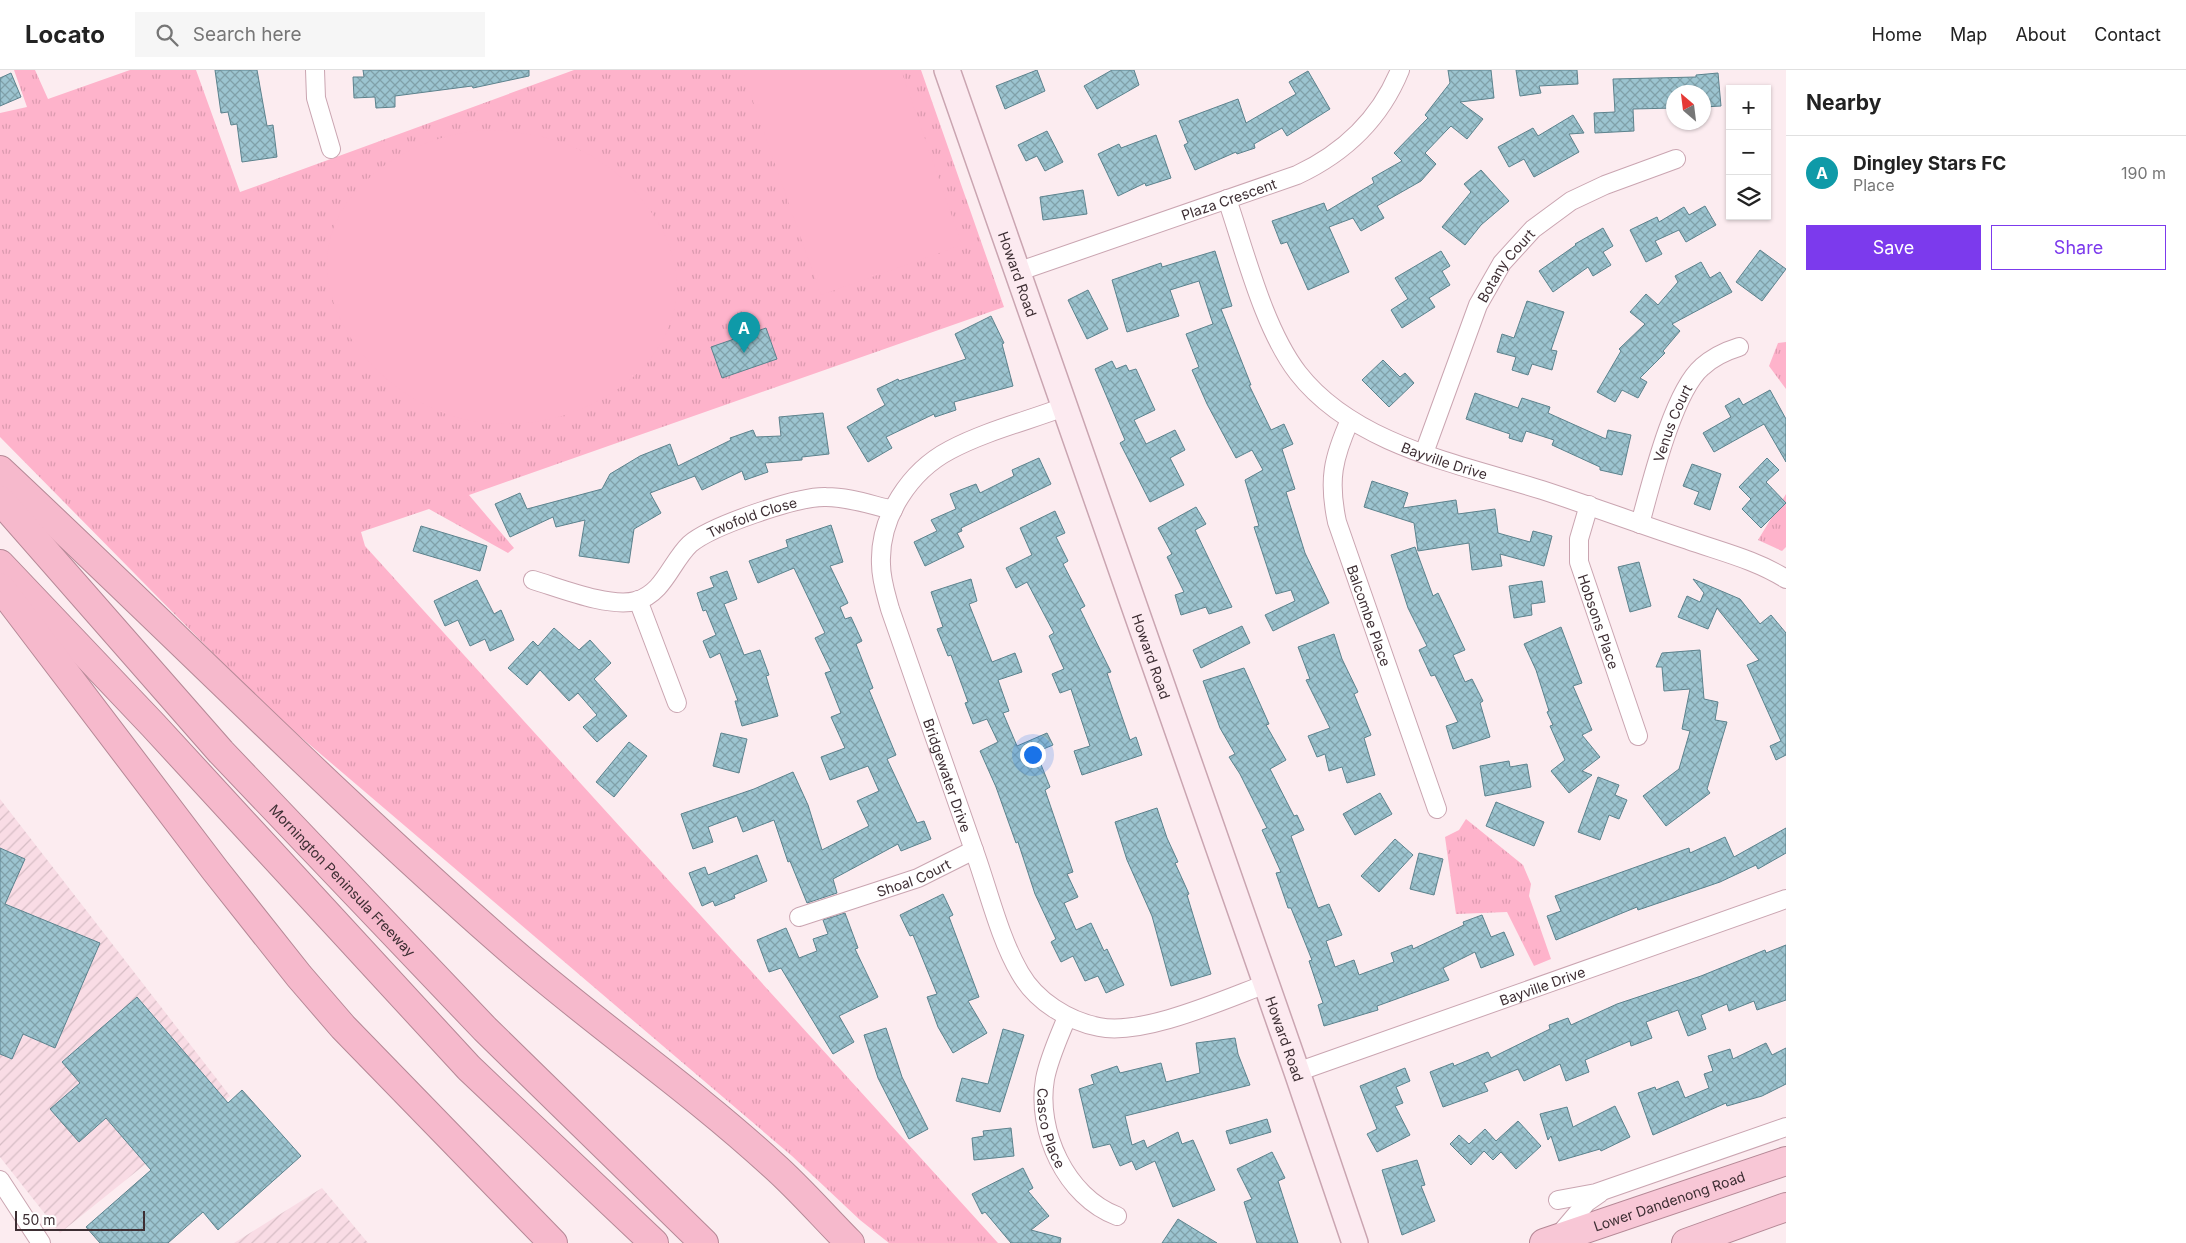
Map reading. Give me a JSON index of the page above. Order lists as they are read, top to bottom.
{
  "streets": {
    "highway": ["Mornington Peninsula Freeway", "Lower Dandenong Road"],
    "main road": ["Howard Road"],
    "street": [
      "Plaza Crescent",
      "Botany Court",
      "Venus Court",
      "Bayville Drive",
      "Twofold Close",
      "Balcombe Place",
      "Hobsons Place",
      "Bridgewater Drive",
      "Shoal Court",
      "Casco Place"
    ]
  },
  "crossings": [
    ["Plaza Crescent", "Howard Road"],
    ["Plaza Crescent", "Bayville Drive"],
    ["Botany Court", "Bayville Drive"],
    ["Howard Road", "Bayville Drive"],
    ["Howard Road", "Bridgewater Drive"],
    ["Venus Court", "Bayville Drive"],
    ["Bayville Drive", "Balcombe Place"],
    ["Bayville Drive", "Hobsons Place"],
    ["Twofold Close", "Bridgewater Drive"],
    ["Bridgewater Drive", "Shoal Court"],
    ["Bridgewater Drive", "Casco Place"]
  ],
  "scale_bar": "50 m",
  "north": "top left",
  "page": {
    "header": "Locato",
    "search": "Search here",
    "nav": [
      "Home",
      "Map",
      "About",
      "Contact"
    ],
    "heading": "Nearby",
    "map_buttons": ["+", "−"],
    "list": [
      {
        "mark": "A",
        "name": "Dingley Stars FC",
        "note": "Place",
        "value": "190 m"
      }
    ],
    "buttons": ["Save", "Share"],
    "pins": "A",
    "scale": "50 m"
  }
}
